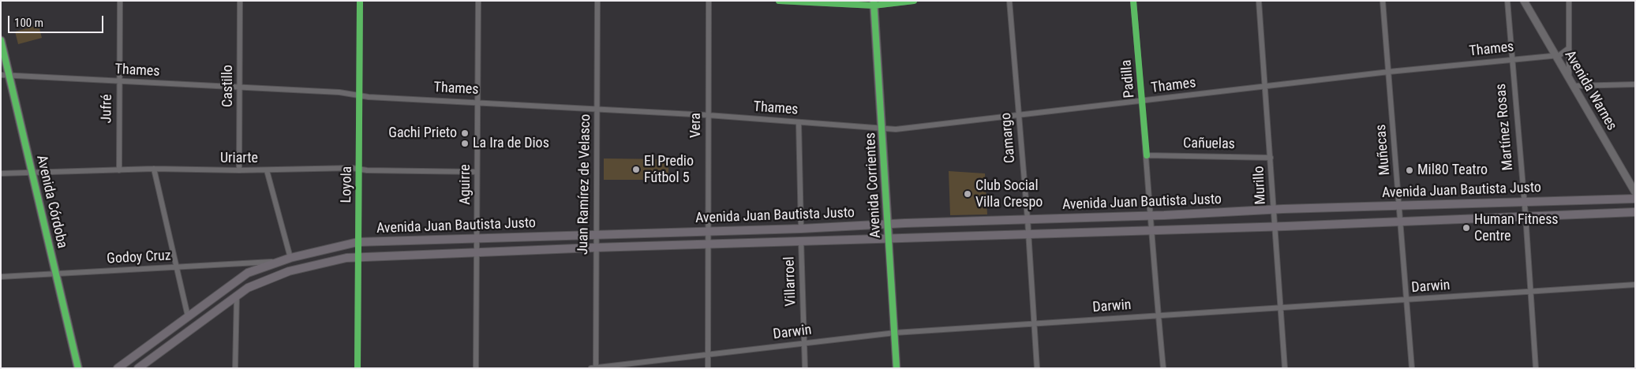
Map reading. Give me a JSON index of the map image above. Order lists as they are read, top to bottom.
{
  "streets": {
    "main road": [
      "Avenida Warnes",
      "Avenida Corrientes",
      "Avenida Juan Bautista Justo",
      "Avenida Córdoba"
    ],
    "street": [
      "Thames",
      "Padilla",
      "Castillo",
      "Jufré",
      "Vera",
      "Martínez Rosas",
      "Camargo",
      "Cañuelas",
      "Muñecas",
      "Uriarte",
      "Loyola",
      "Aguirre",
      "Juan Ramírez de Velasco",
      "Murillo",
      "Godoy Cruz",
      "Villarroel",
      "Darwin"
    ]
  },
  "crossings": [
    ["Thames", "Padilla"],
    ["Thames", "Castillo"],
    ["Thames", "Avenida Warnes"],
    ["Thames", "Jufré"],
    ["Thames", "Vera"],
    ["Thames", "Martínez Rosas"],
    ["Thames", "Camargo"],
    ["Thames", "Muñecas"],
    ["Thames", "Loyola"],
    ["Thames", "Aguirre"],
    ["Thames", "Juan Ramírez de Velasco"],
    ["Thames", "Avenida Corrientes"],
    ["Thames", "Murillo"],
    ["Thames", "Avenida Córdoba"],
    ["Padilla", "Cañuelas"],
    ["Padilla", "Avenida Juan Bautista Justo"],
    ["Padilla", "Darwin"],
    ["Castillo", "Uriarte"],
    ["Jufré", "Uriarte"],
    ["Vera", "Avenida Juan Bautista Justo"],
    ["Vera", "Darwin"],
    ["Martínez Rosas", "Avenida Juan Bautista Justo"],
    ["Martínez Rosas", "Darwin"],
    ["Camargo", "Avenida Juan Bautista Justo"],
    ["Camargo", "Darwin"],
    ["Cañuelas", "Murillo"],
    ["Muñecas", "Avenida Juan Bautista Justo"],
    ["Muñecas", "Darwin"],
    ["Uriarte", "Loyola"],
    ["Uriarte", "Aguirre"],
    ["Uriarte", "Avenida Córdoba"],
    ["Loyola", "Avenida Juan Bautista Justo"],
    ["Aguirre", "Avenida Juan Bautista Justo"],
    ["Juan Ramírez de Velasco", "Avenida Juan Bautista Justo"],
    ["Juan Ramírez de Velasco", "Darwin"],
    ["Avenida Corrientes", "Avenida Juan Bautista Justo"],
    ["Avenida Corrientes", "Darwin"],
    ["Murillo", "Avenida Juan Bautista Justo"],
    ["Murillo", "Darwin"],
    ["Avenida Juan Bautista Justo", "Godoy Cruz"],
    ["Avenida Juan Bautista Justo", "Villarroel"],
    ["Avenida Córdoba", "Godoy Cruz"],
    ["Villarroel", "Darwin"]
  ],
  "places": [
    "Gachi Prieto",
    "La Ira de Dios",
    "El Predio Fútbol 5",
    "Mil80 Teatro",
    "Club Social Villa Crespo",
    "Human Fitness Centre"
  ],
  "scale_bar": "100 m"
}
